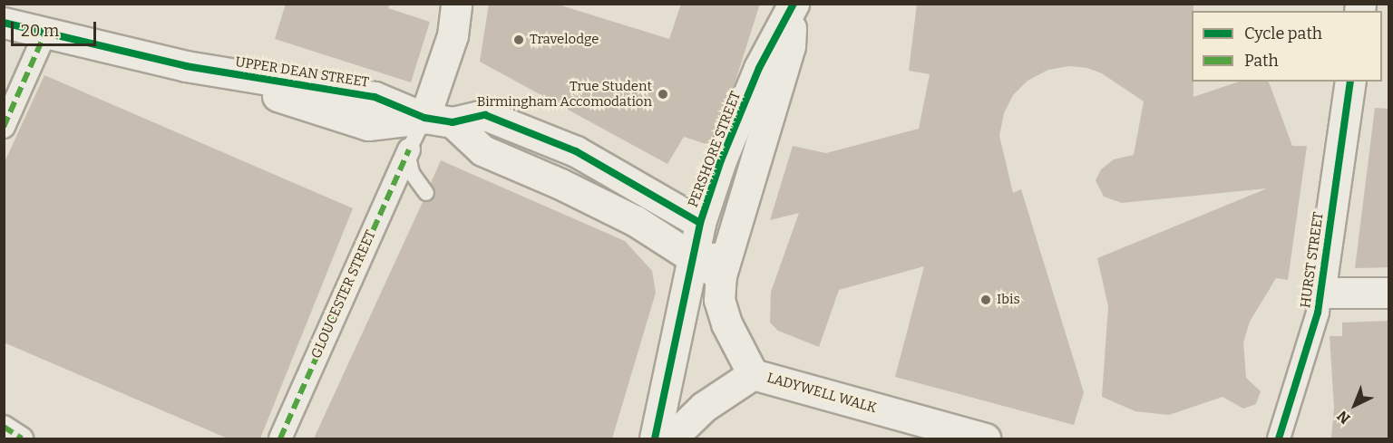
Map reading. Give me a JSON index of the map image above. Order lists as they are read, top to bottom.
{
  "streets": {
    "street": [
      "UPPER DEAN STREET",
      "PERSHORE STREET",
      "HURST STREET",
      "GLOUCESTER STREET",
      "LADYWELL WALK"
    ]
  },
  "crossings": [
    ["UPPER DEAN STREET", "PERSHORE STREET"],
    ["UPPER DEAN STREET", "LADYWELL WALK"],
    ["PERSHORE STREET", "LADYWELL WALK"]
  ],
  "places": ["Travelodge", "True Student Birmingham Accomodation", "Ibis"],
  "legend": ["Cycle path", "Path"],
  "scale_bar": "20 m",
  "north": "bottom left"
}
